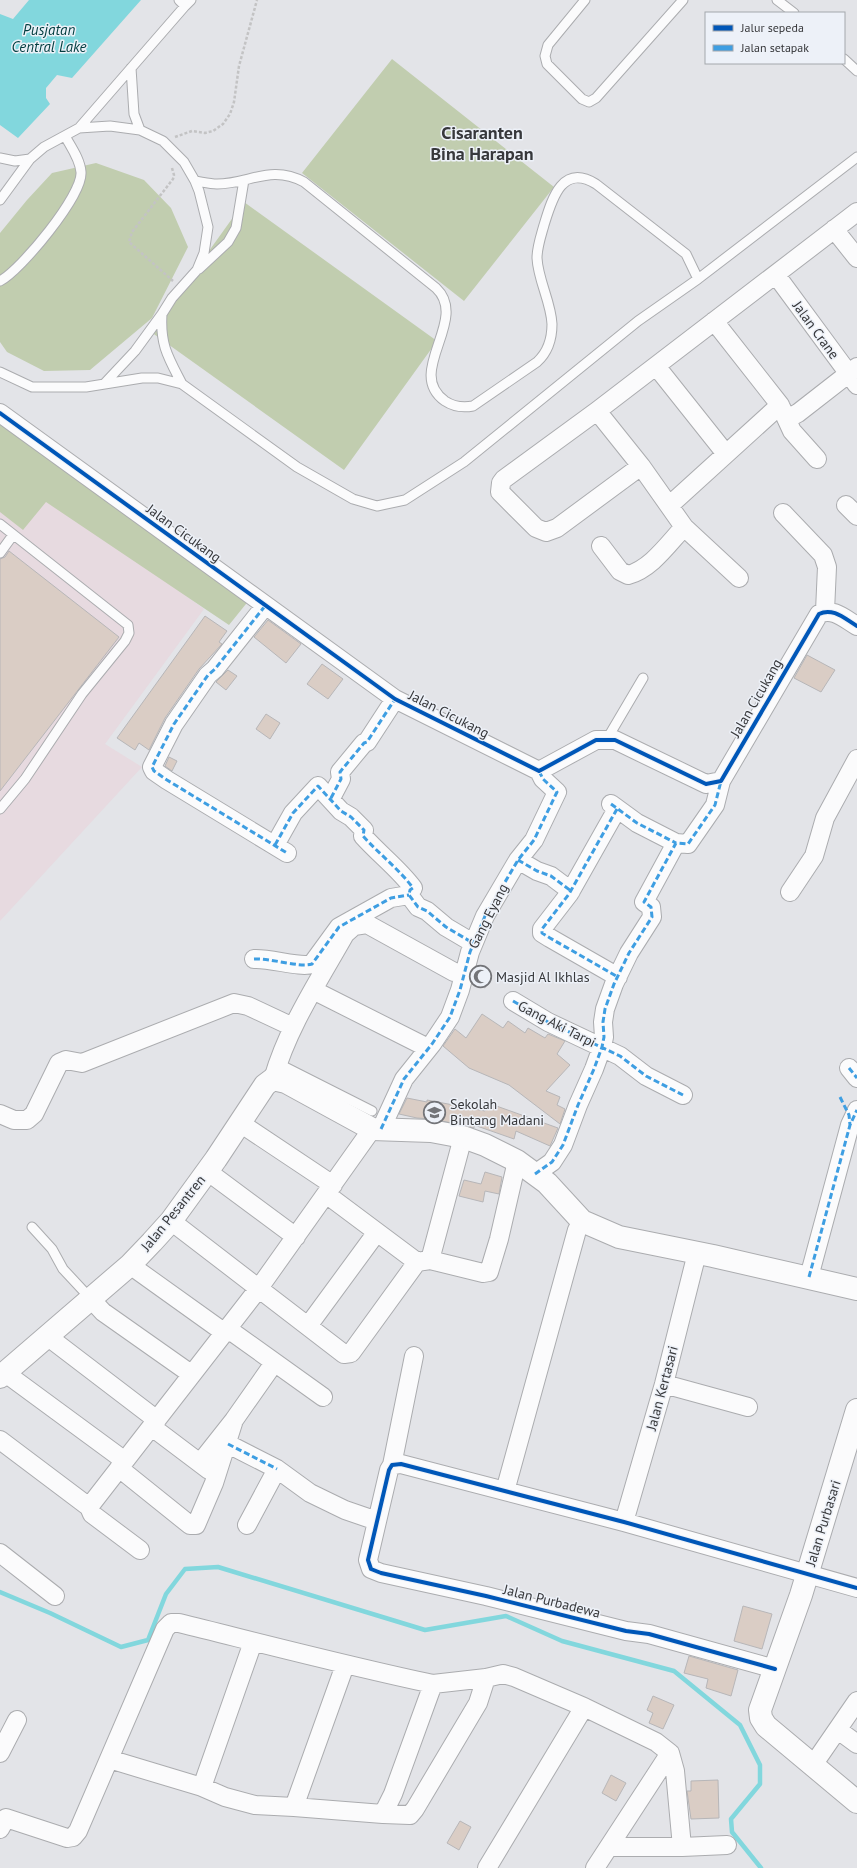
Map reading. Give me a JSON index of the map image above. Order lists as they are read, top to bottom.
{
  "streets": {
    "street": [
      "Jalan Crane",
      "Jalan Cicukang",
      "Gang Eyang",
      "Gang Aki Tarpi",
      "Jalan Pesantren",
      "Jalan Kertasari",
      "Jalan Purbasari",
      "Jalan Purbadewa"
    ]
  },
  "crossings": [
    ["Jalan Cicukang", "Gang Eyang"],
    ["Jalan Purbasari", "Jalan Purbadewa"]
  ],
  "districts": ["Cisaranten Bina Harapan"],
  "water": ["Pusjatan Central Lake"],
  "places": {
    "mosque": ["Masjid Al Ikhlas"],
    "school or university": ["Sekolah Bintang Madani"]
  },
  "legend": ["Jalur sepeda", "Jalan setapak"]
}
